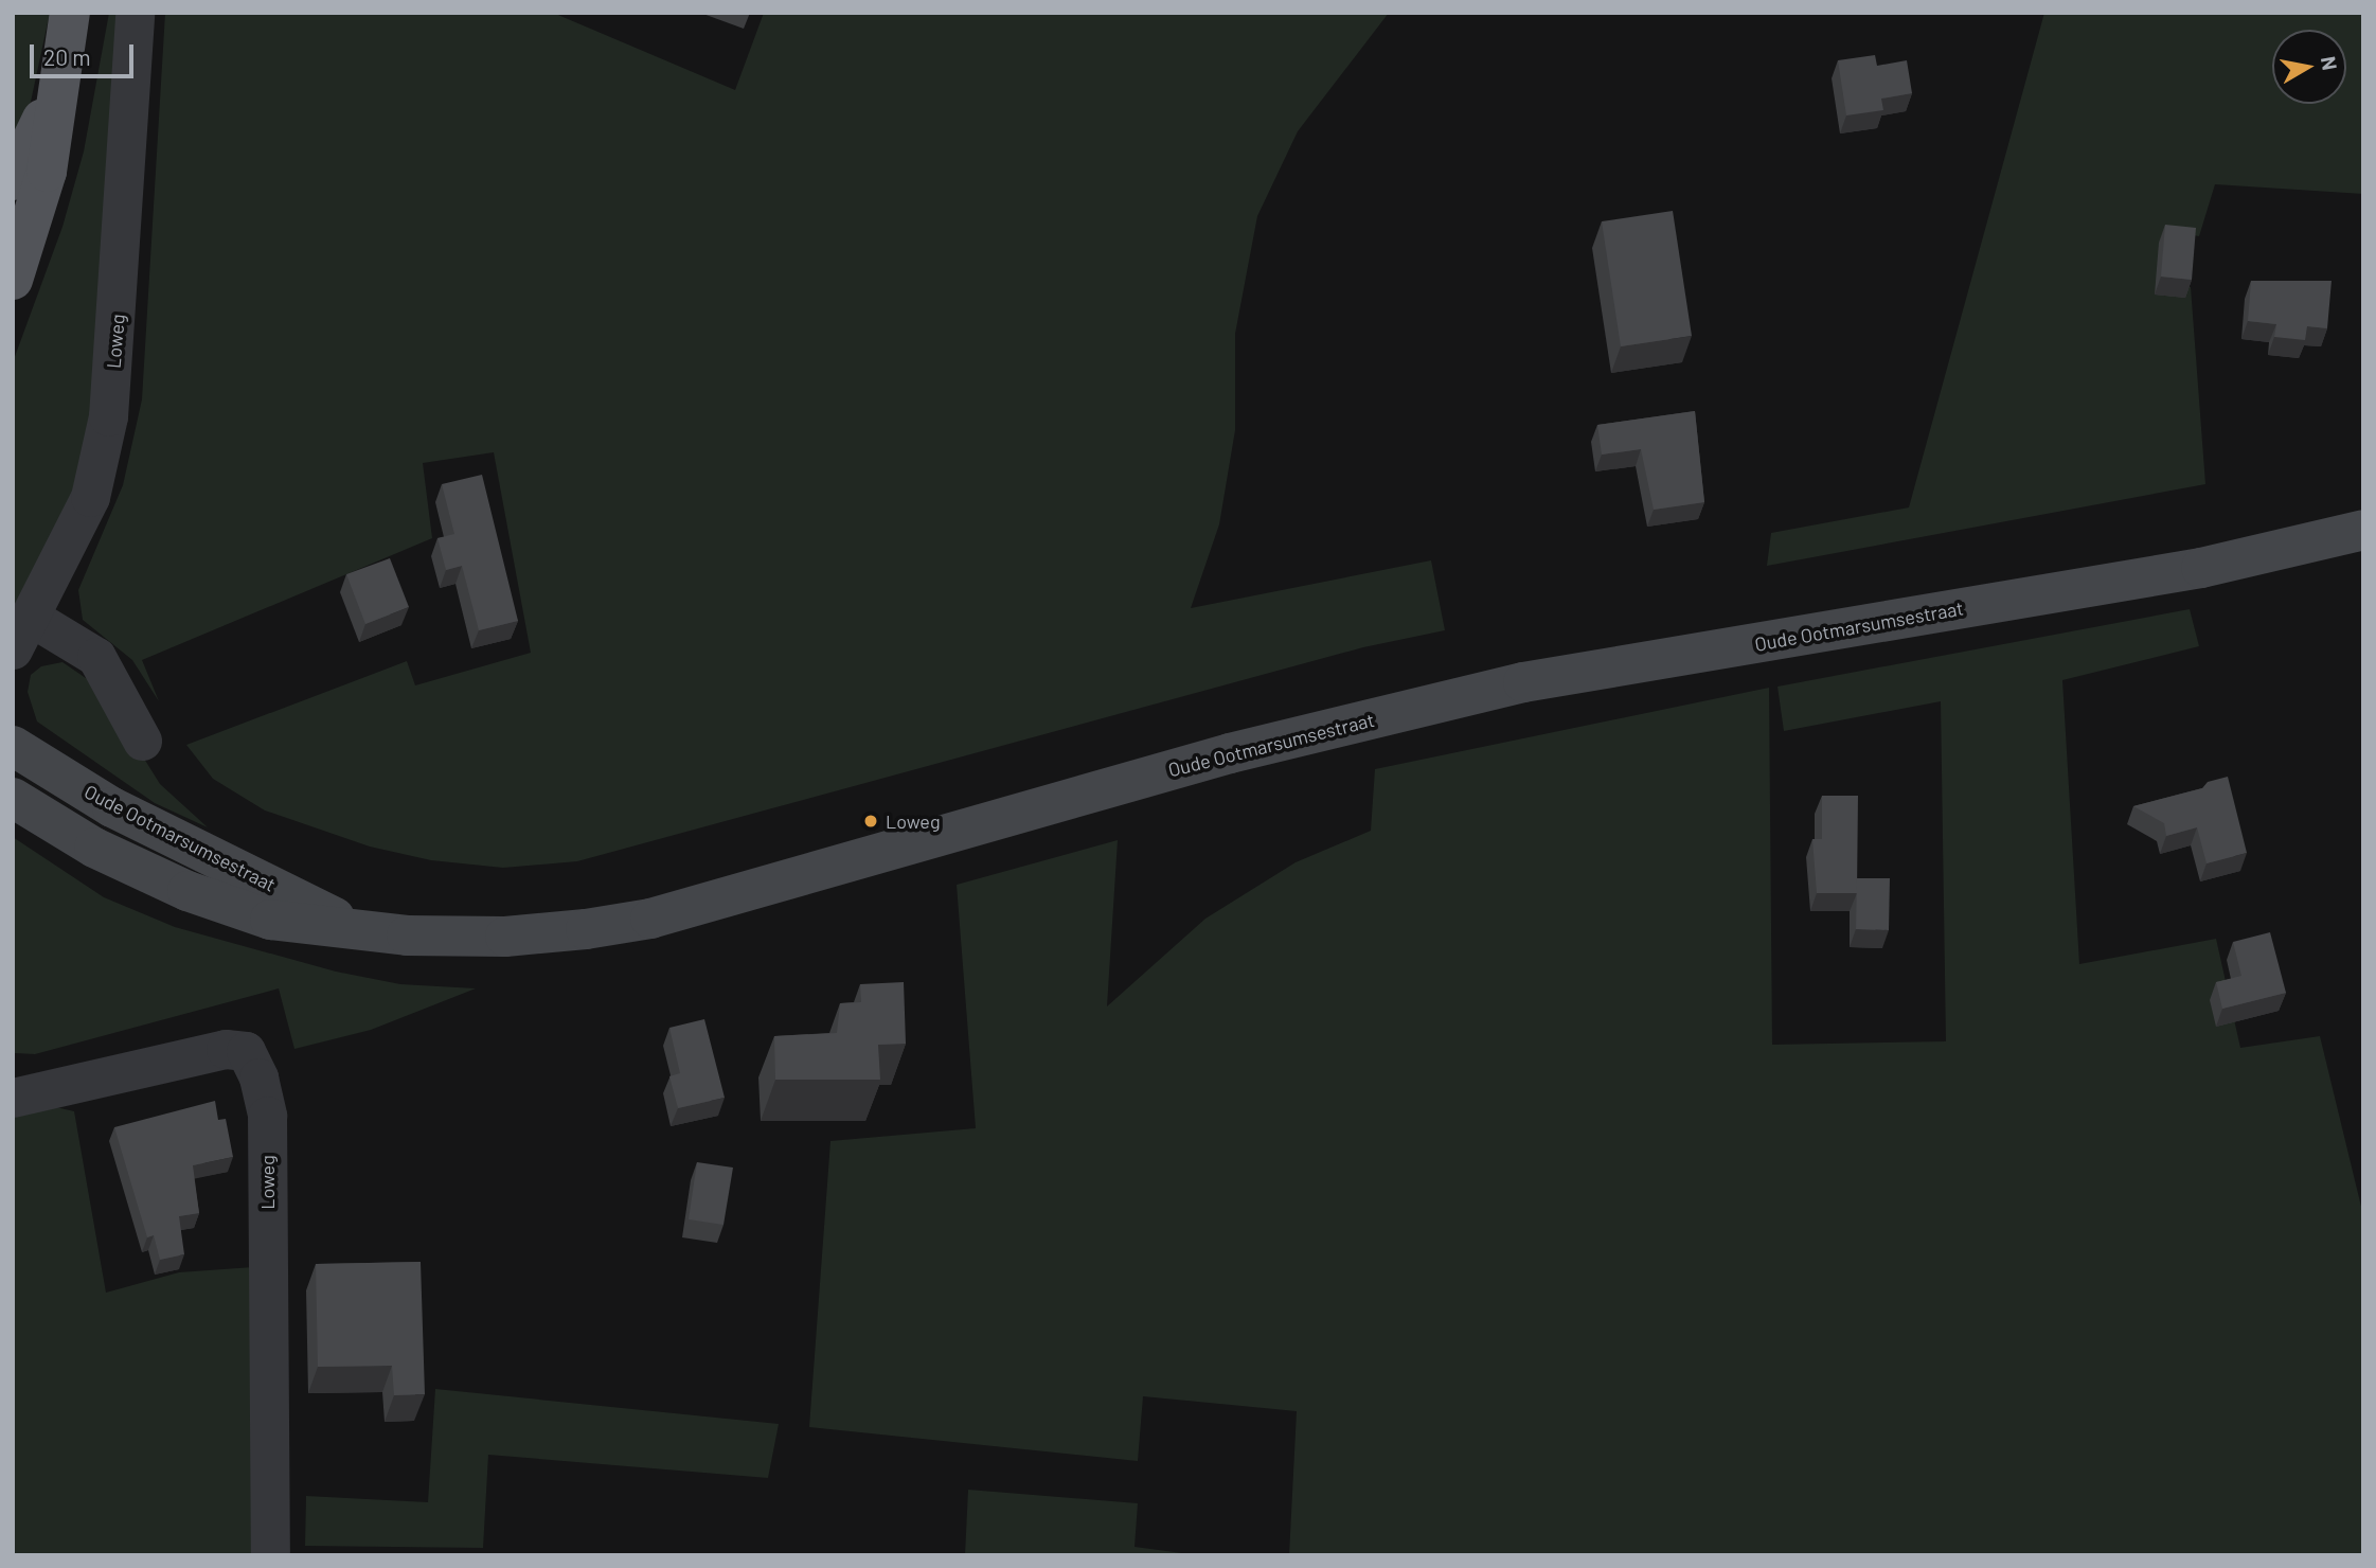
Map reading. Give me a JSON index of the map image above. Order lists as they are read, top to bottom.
{
  "streets": {
    "main road": ["Oude Ootmarsumsestraat"],
    "street": ["Loweg"]
  },
  "places": ["Loweg"],
  "scale_bar": "20 m",
  "north": "right"
}
